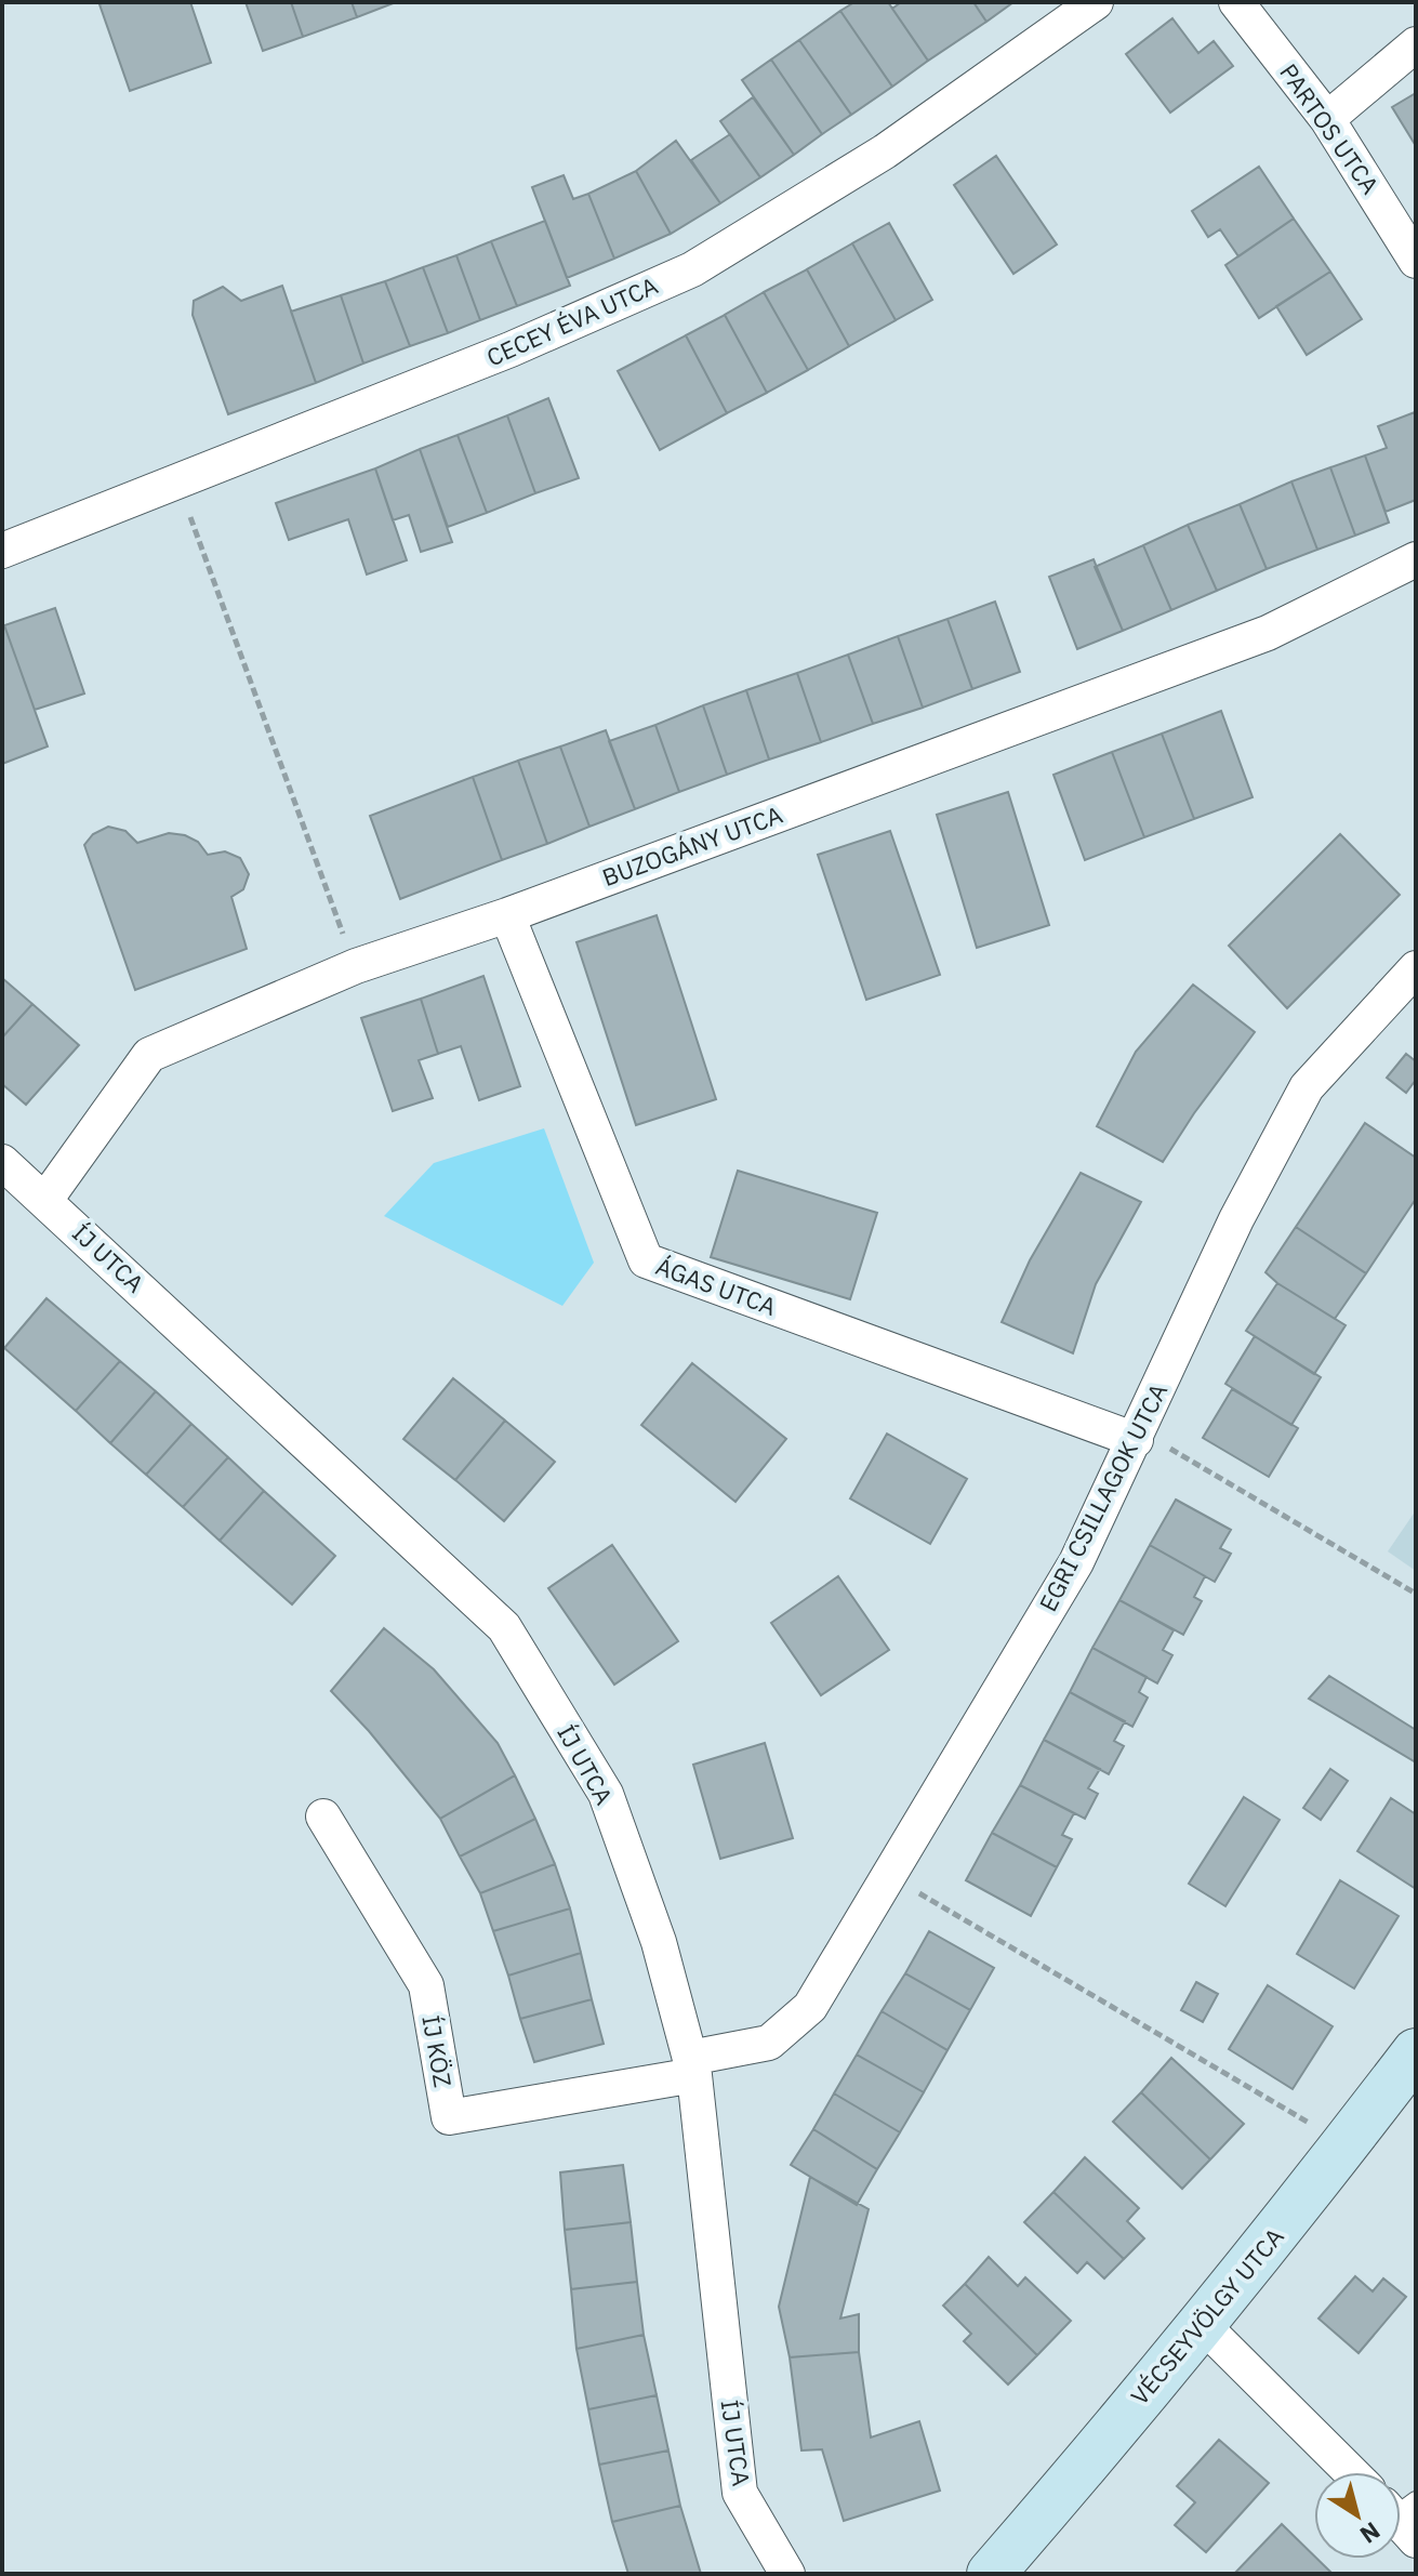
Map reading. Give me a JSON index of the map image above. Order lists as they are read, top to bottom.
{
  "streets": {
    "main road": ["VÉCSEYVÖLGY UTCA"],
    "street": [
      "PARTOS UTCA",
      "CECEY ÉVA UTCA",
      "BUZOGÁNY UTCA",
      "ÍJ UTCA",
      "ÁGAS UTCA",
      "EGRI CSILLAGOK UTCA",
      "ÍJ KÖZ"
    ]
  },
  "crossings": [
    ["BUZOGÁNY UTCA", "ÍJ UTCA"],
    ["BUZOGÁNY UTCA", "ÁGAS UTCA"],
    ["ÍJ UTCA", "EGRI CSILLAGOK UTCA"],
    ["ÍJ UTCA", "ÍJ KÖZ"],
    ["ÁGAS UTCA", "EGRI CSILLAGOK UTCA"],
    ["EGRI CSILLAGOK UTCA", "ÍJ KÖZ"]
  ],
  "north": "bottom right"
}
